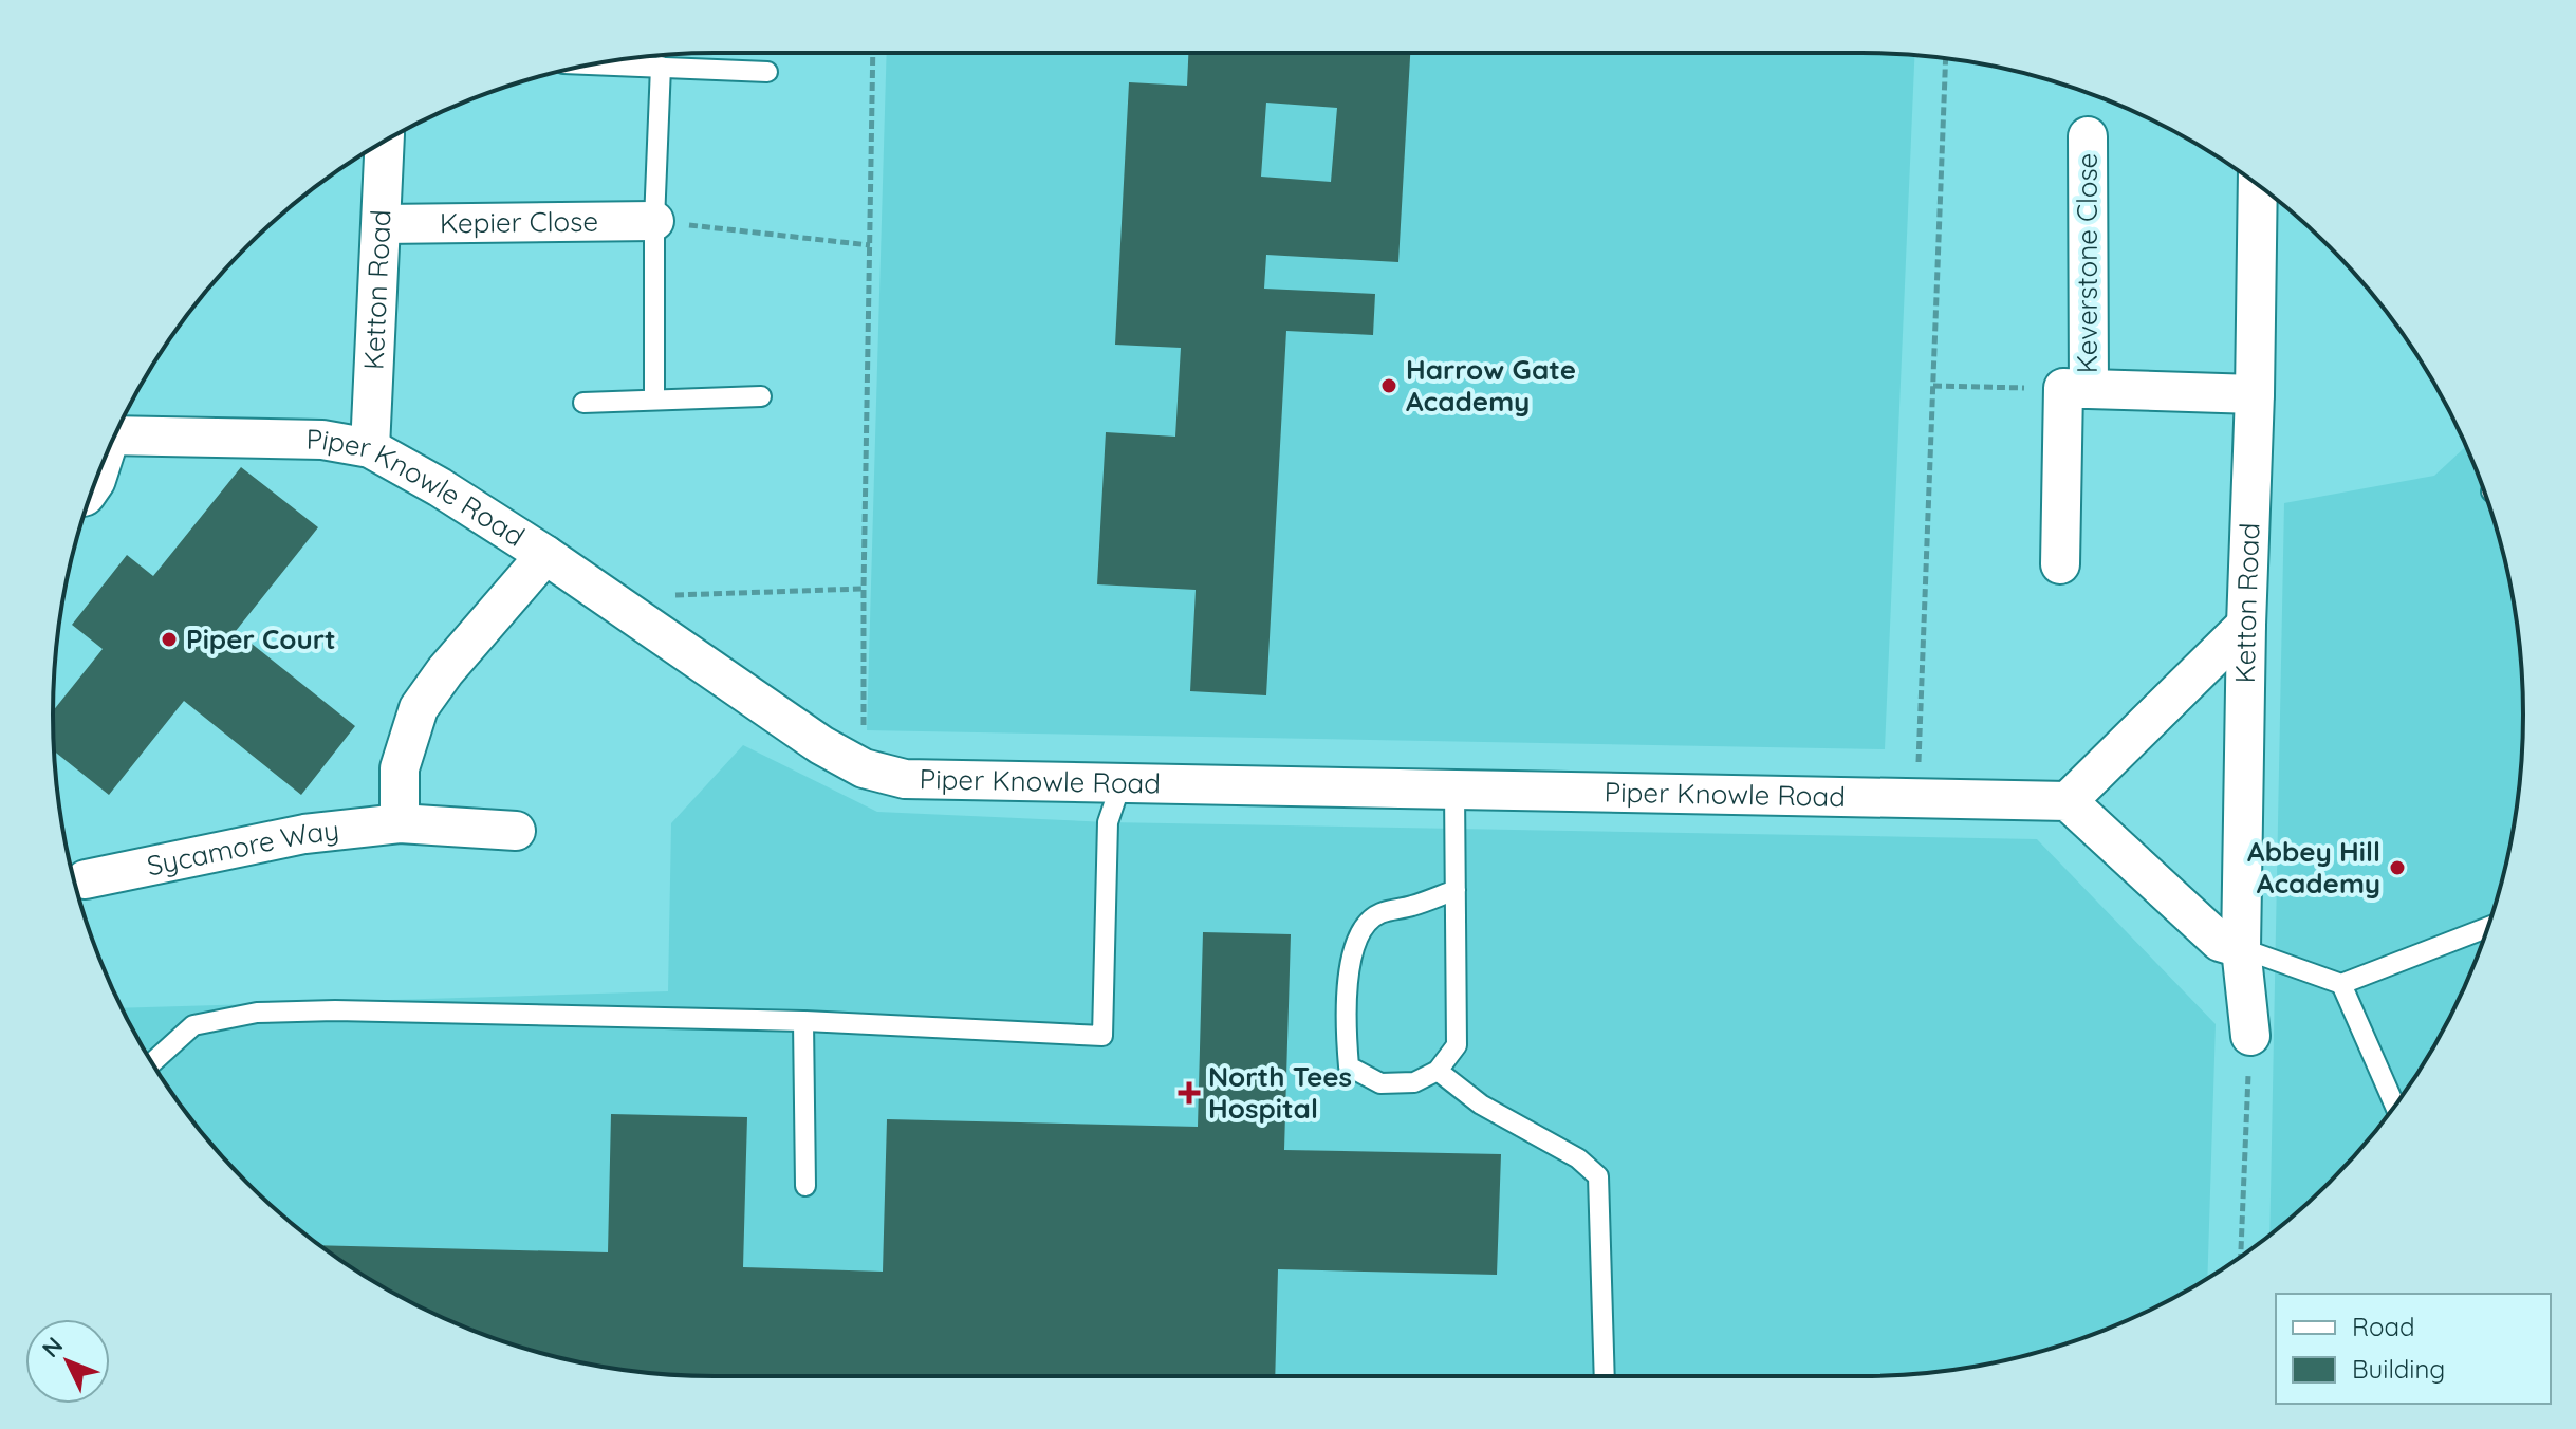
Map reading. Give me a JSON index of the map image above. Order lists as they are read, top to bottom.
{
  "streets": {
    "street": [
      "Kepier Close",
      "Keverstone Close",
      "Ketton Road",
      "Piper Knowle Road",
      "Sycamore Way"
    ]
  },
  "crossings": [
    ["Kepier Close", "Ketton Road"],
    ["Keverstone Close", "Ketton Road"],
    ["Ketton Road", "Piper Knowle Road"]
  ],
  "places": {
    "other": ["Harrow Gate Academy", "Piper Court", "Abbey Hill Academy"],
    "health": ["North Tees Hospital"]
  },
  "legend": ["Road", "Building"],
  "north": "top left"
}
